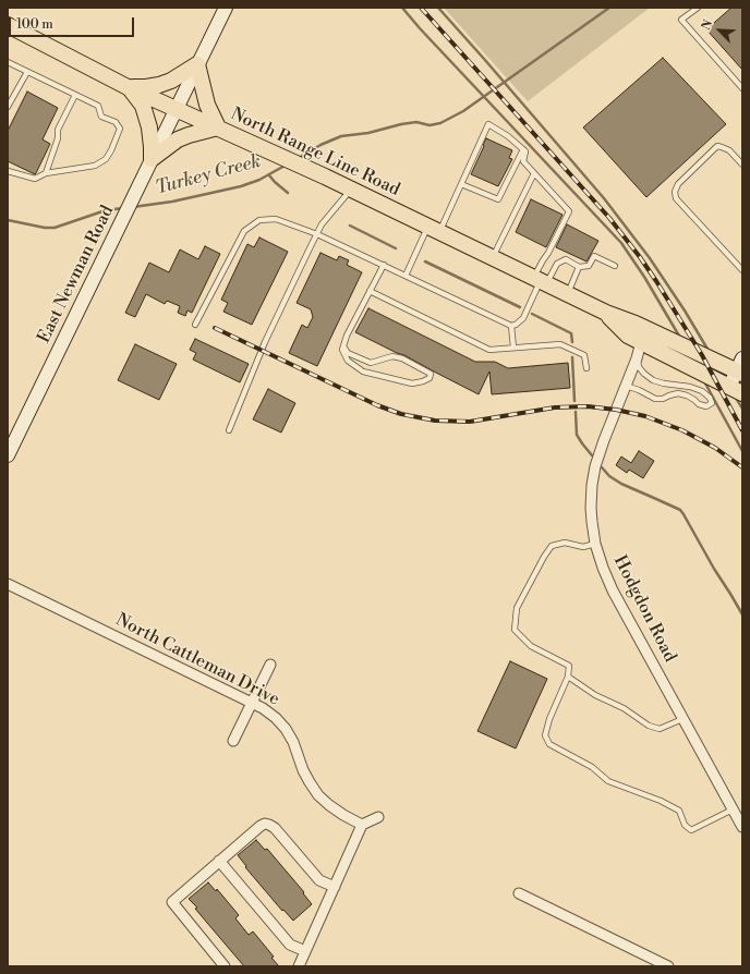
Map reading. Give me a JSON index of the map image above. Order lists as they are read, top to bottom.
{
  "streets": {
    "main road": ["North Range Line Road"],
    "street": ["East Newman Road", "Hodgdon Road", "North Cattleman Drive"]
  },
  "crossings": [
    ["North Range Line Road", "East Newman Road"],
    ["North Range Line Road", "Hodgdon Road"]
  ],
  "water": ["Turkey Creek"],
  "scale_bar": "100 m",
  "north": "top left"
}
